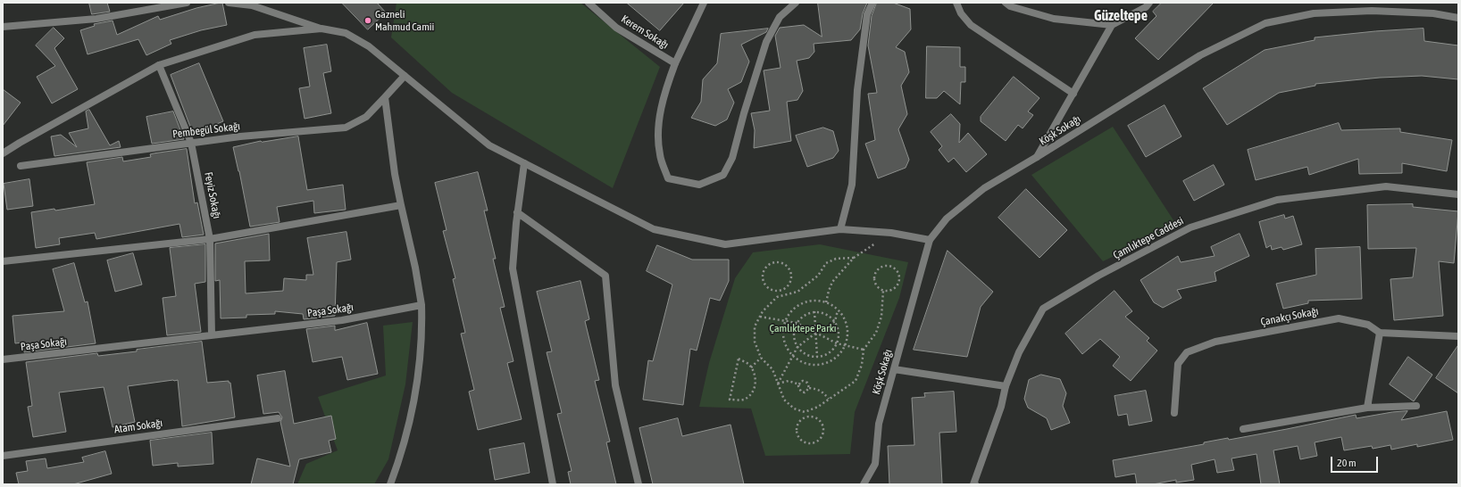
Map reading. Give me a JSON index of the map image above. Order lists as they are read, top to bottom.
{
  "streets": {
    "street": [
      "Kerem Sokağı",
      "Pembegül Sokağı",
      "Köşk Sokağı",
      "Feyiz Sokağı",
      "Çamlıktepe Caddesi",
      "Paşa Sokağı",
      "Çanakçı Sokağı",
      "Atam Sokağı"
    ]
  },
  "crossings": [
    ["Pembegül Sokağı", "Feyiz Sokağı"],
    ["Feyiz Sokağı", "Paşa Sokağı"]
  ],
  "districts": ["Güzeltepe"],
  "parks": ["Çamlıktepe Parkı"],
  "places": ["Gazneli Mahmud Camii"],
  "scale_bar": "20 m"
}
